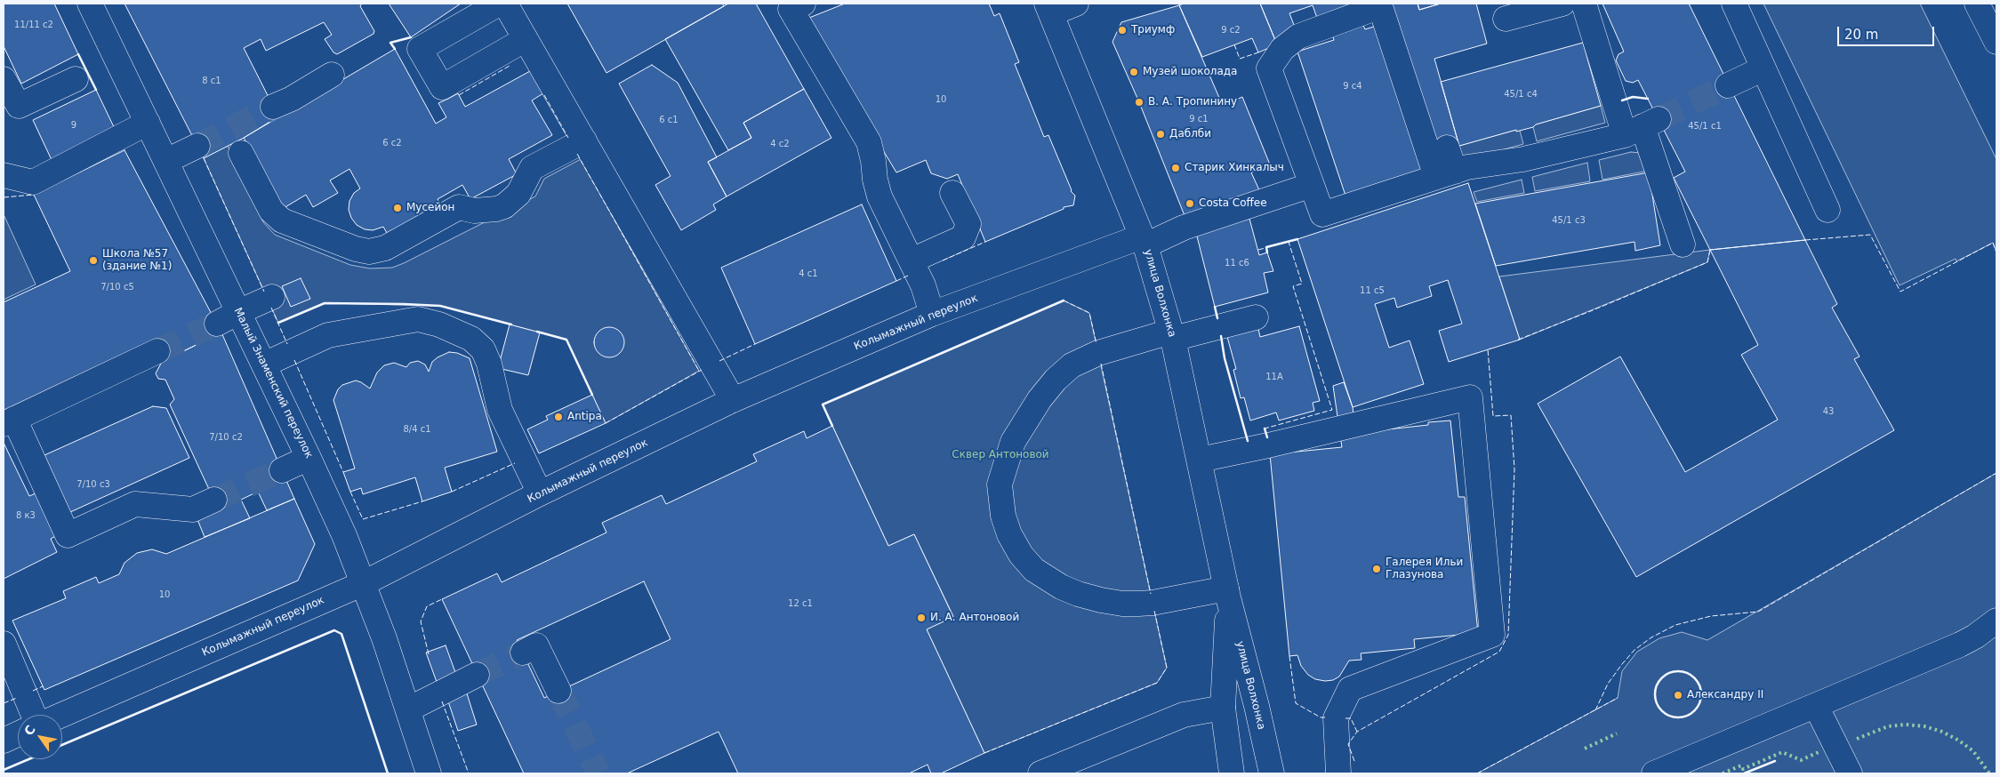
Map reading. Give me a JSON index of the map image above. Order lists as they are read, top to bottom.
{
  "streets": {
    "street": ["улица Волхонка", "Колымажный переулок", "Малый Знаменский переулок"]
  },
  "crossings": [
    ["улица Волхонка", "Колымажный переулок"],
    ["Колымажный переулок", "Малый Знаменский переулок"]
  ],
  "parks": ["Сквер Антоновой"],
  "places": [
    "Триумф",
    "Музей шоколада",
    "В. А. Тропинину",
    "Даблби",
    "Старик Хинкалыч",
    "Costa Coffee",
    "Мусейон",
    "Школа №57 (здание №1)",
    "Antipa",
    "Галерея Ильи Глазунова",
    "И. А. Антоновой",
    "Александру II"
  ],
  "house_numbers": [
    "11/11 с2",
    "9 с2",
    "8 с1",
    "9 с4",
    "45/1 с4",
    "10",
    "9 с1",
    "6 с1",
    "9",
    "45/1 с1",
    "6 с2",
    "4 с2",
    "45/1 с3",
    "11 с6",
    "4 с1",
    "7/10 с5",
    "11 с5",
    "11А",
    "43",
    "8/4 с1",
    "7/10 с2",
    "7/10 с3",
    "8 к3",
    "10",
    "12 с1"
  ],
  "scale_bar": "20 m",
  "north": "top left"
}
